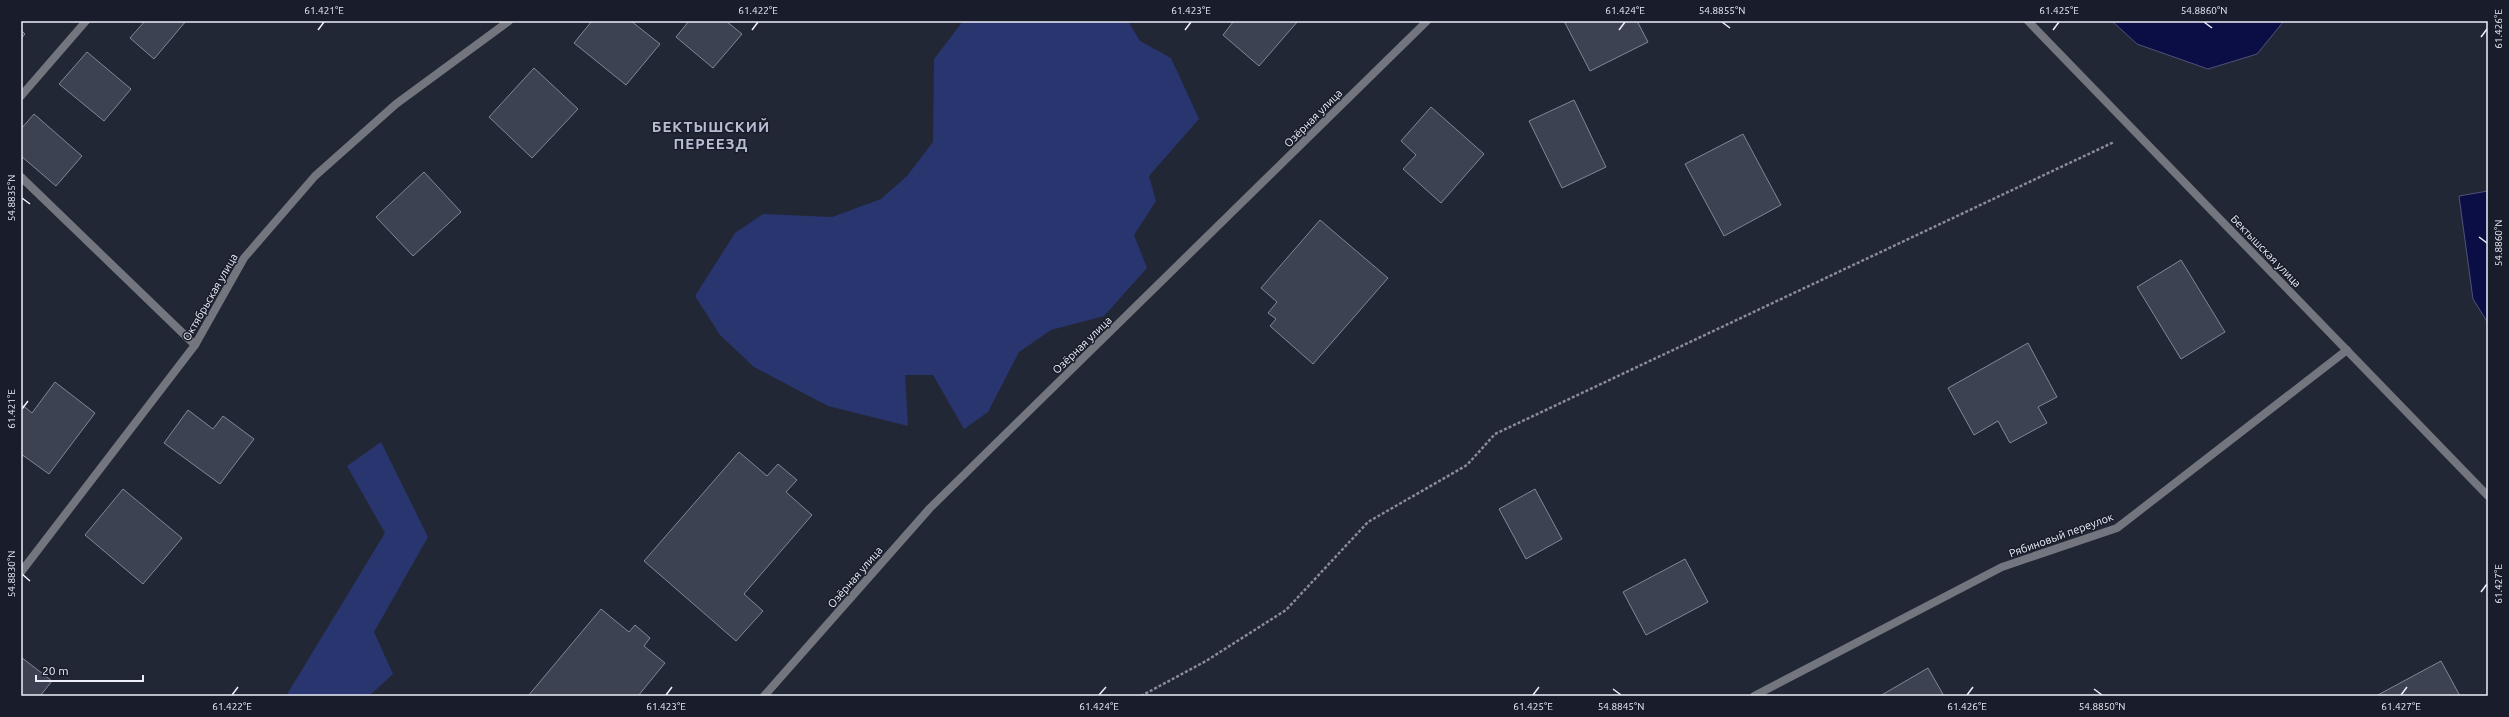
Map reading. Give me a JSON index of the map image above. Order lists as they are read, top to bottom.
{
  "streets": {
    "street": [
      "Озёрная улица",
      "Бектышская улица",
      "Октябрьская улица",
      "Рябиновый переулок"
    ]
  },
  "crossings": [
    ["Бектышская улица", "Рябиновый переулок"]
  ],
  "districts": ["БЕКТЫШСКИЙ ПЕРЕЕЗД"],
  "scale_bar": "20 m",
  "coordinates": [
    "61.421°E",
    "61.422°E",
    "61.423°E",
    "61.424°E",
    "54.8855°N",
    "61.425°E",
    "54.8860°N",
    "61.426°E",
    "54.8835°N",
    "54.8830°N",
    "61.427°E",
    "54.8845°N",
    "54.8850°N"
  ]
}
